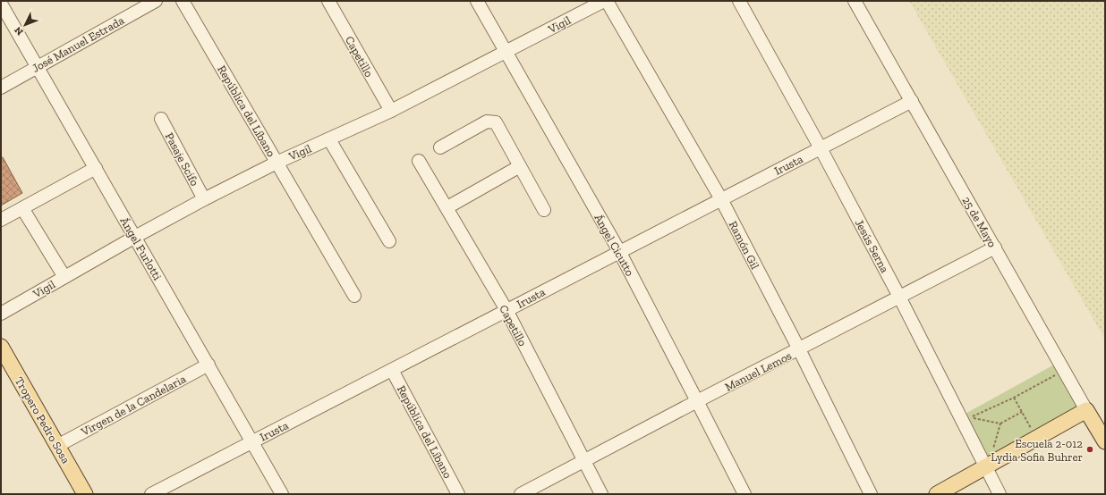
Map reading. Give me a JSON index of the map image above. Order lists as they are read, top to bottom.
{
  "streets": {
    "main road": ["25 de Mayo", "Tropero Pedro Sosa"],
    "street": [
      "Vigil",
      "José Manuel Estrada",
      "Capetillo",
      "República del Líbano",
      "Pasaje Scifo",
      "Irusta",
      "Ángel Cicutto",
      "Ramón Gil",
      "Jesús Serna",
      "Ángel Furlotti",
      "Manuel Lemos",
      "Virgen de la Candelaria"
    ]
  },
  "crossings": [
    ["Vigil", "Capetillo"],
    ["Vigil", "República del Líbano"],
    ["Vigil", "Pasaje Scifo"],
    ["Vigil", "Ángel Cicutto"],
    ["Vigil", "Ángel Furlotti"],
    ["José Manuel Estrada", "Ángel Furlotti"],
    ["Capetillo", "Irusta"],
    ["Capetillo", "Manuel Lemos"],
    ["República del Líbano", "Irusta"],
    ["Irusta", "25 de Mayo"],
    ["Irusta", "Ángel Cicutto"],
    ["Irusta", "Ramón Gil"],
    ["Irusta", "Jesús Serna"],
    ["Irusta", "Ángel Furlotti"],
    ["25 de Mayo", "Manuel Lemos"],
    ["Ángel Cicutto", "Manuel Lemos"],
    ["Ramón Gil", "Manuel Lemos"],
    ["Jesús Serna", "Manuel Lemos"],
    ["Ángel Furlotti", "Virgen de la Candelaria"],
    ["Virgen de la Candelaria", "Tropero Pedro Sosa"]
  ],
  "places": ["Escuela 2-012 Lydia Sofia Buhrer"],
  "north": "bottom left"
}
